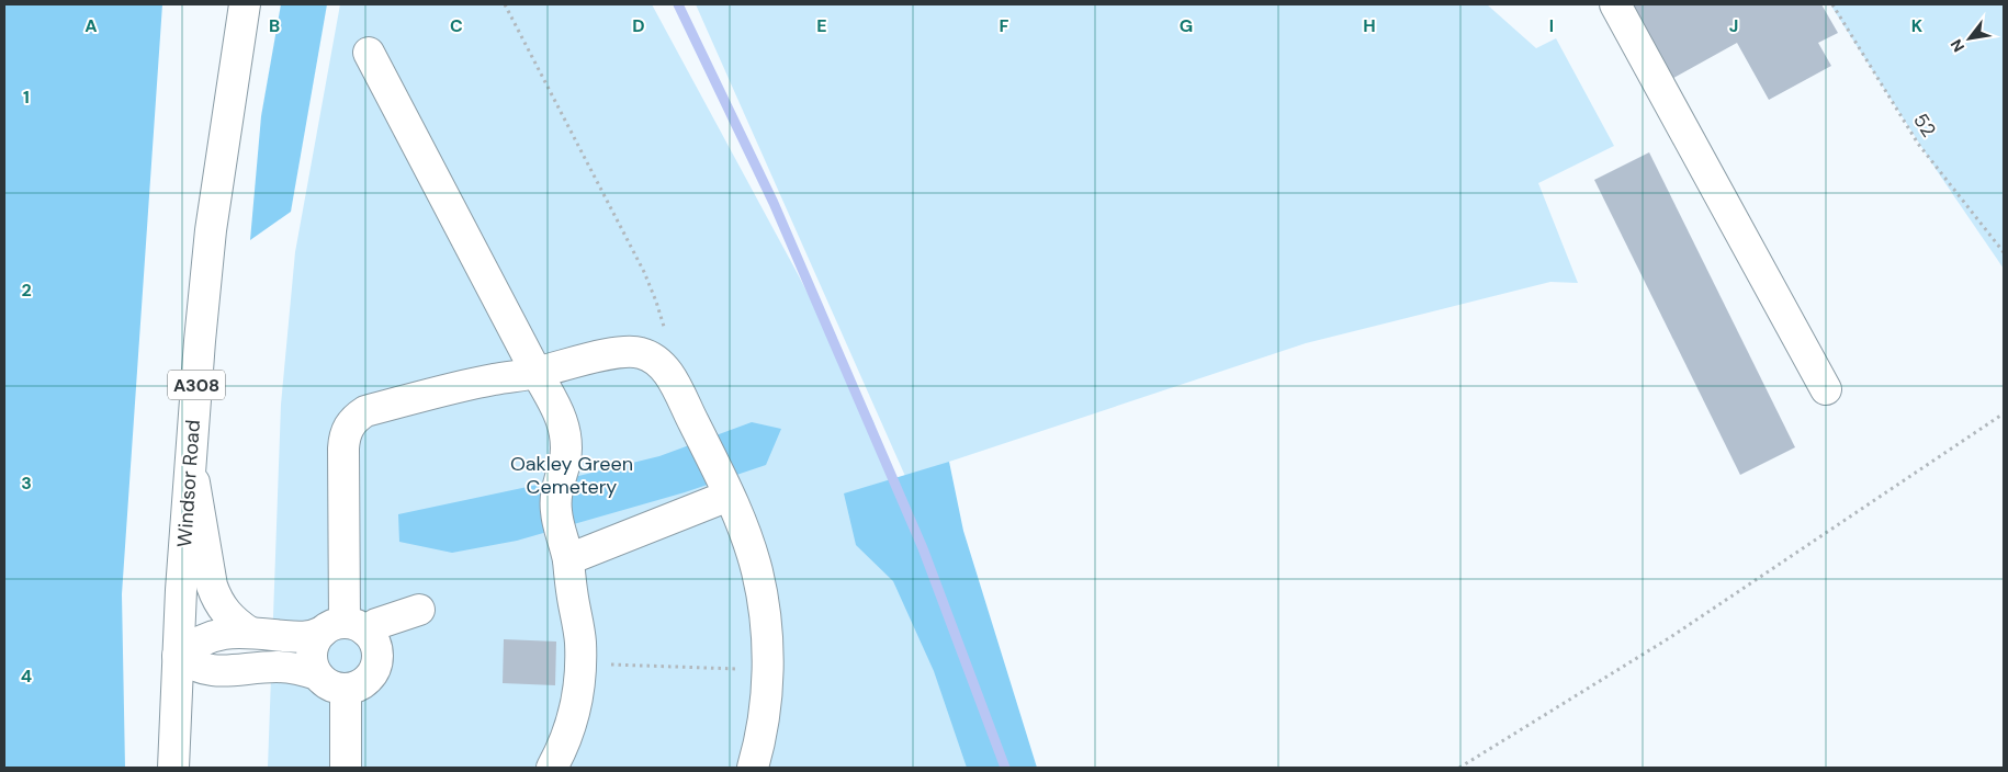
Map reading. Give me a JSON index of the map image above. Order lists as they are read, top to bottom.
{
  "streets": {
    "main road": ["A308", "Windsor Road"],
    "path": ["52"]
  },
  "parks": ["Oakley Green Cemetery"],
  "north": "bottom left",
  "grid": {
    "columns": [
      "A",
      "B",
      "C",
      "D",
      "E",
      "F",
      "G",
      "H",
      "I",
      "J",
      "K"
    ],
    "rows": [
      "1",
      "2",
      "3",
      "4"
    ]
  }
}
